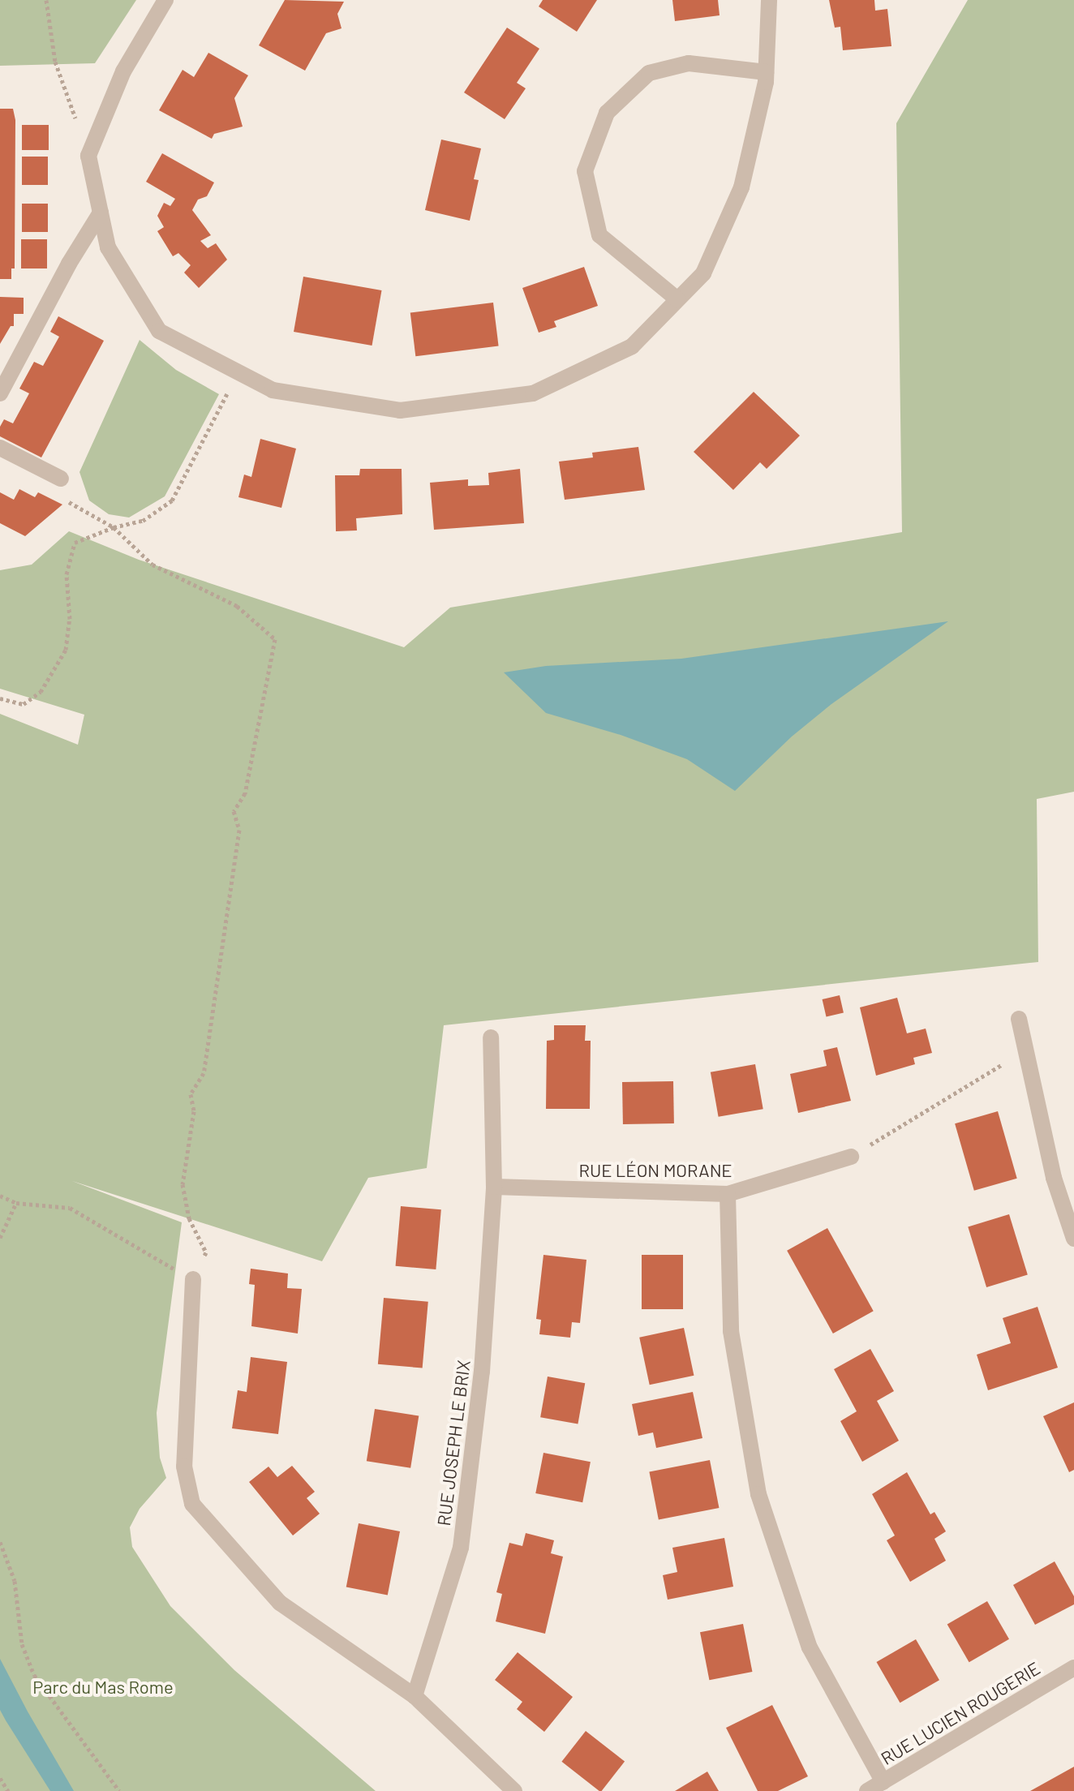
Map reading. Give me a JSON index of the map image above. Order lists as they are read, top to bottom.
{
  "streets": {
    "street": ["RUE LÉON MORANE", "RUE JOSEPH LE BRIX", "RUE LUCIEN ROUGERIE"]
  },
  "crossings": [
    ["RUE LÉON MORANE", "RUE JOSEPH LE BRIX"]
  ],
  "parks": ["Parc du Mas Rome"]
}
